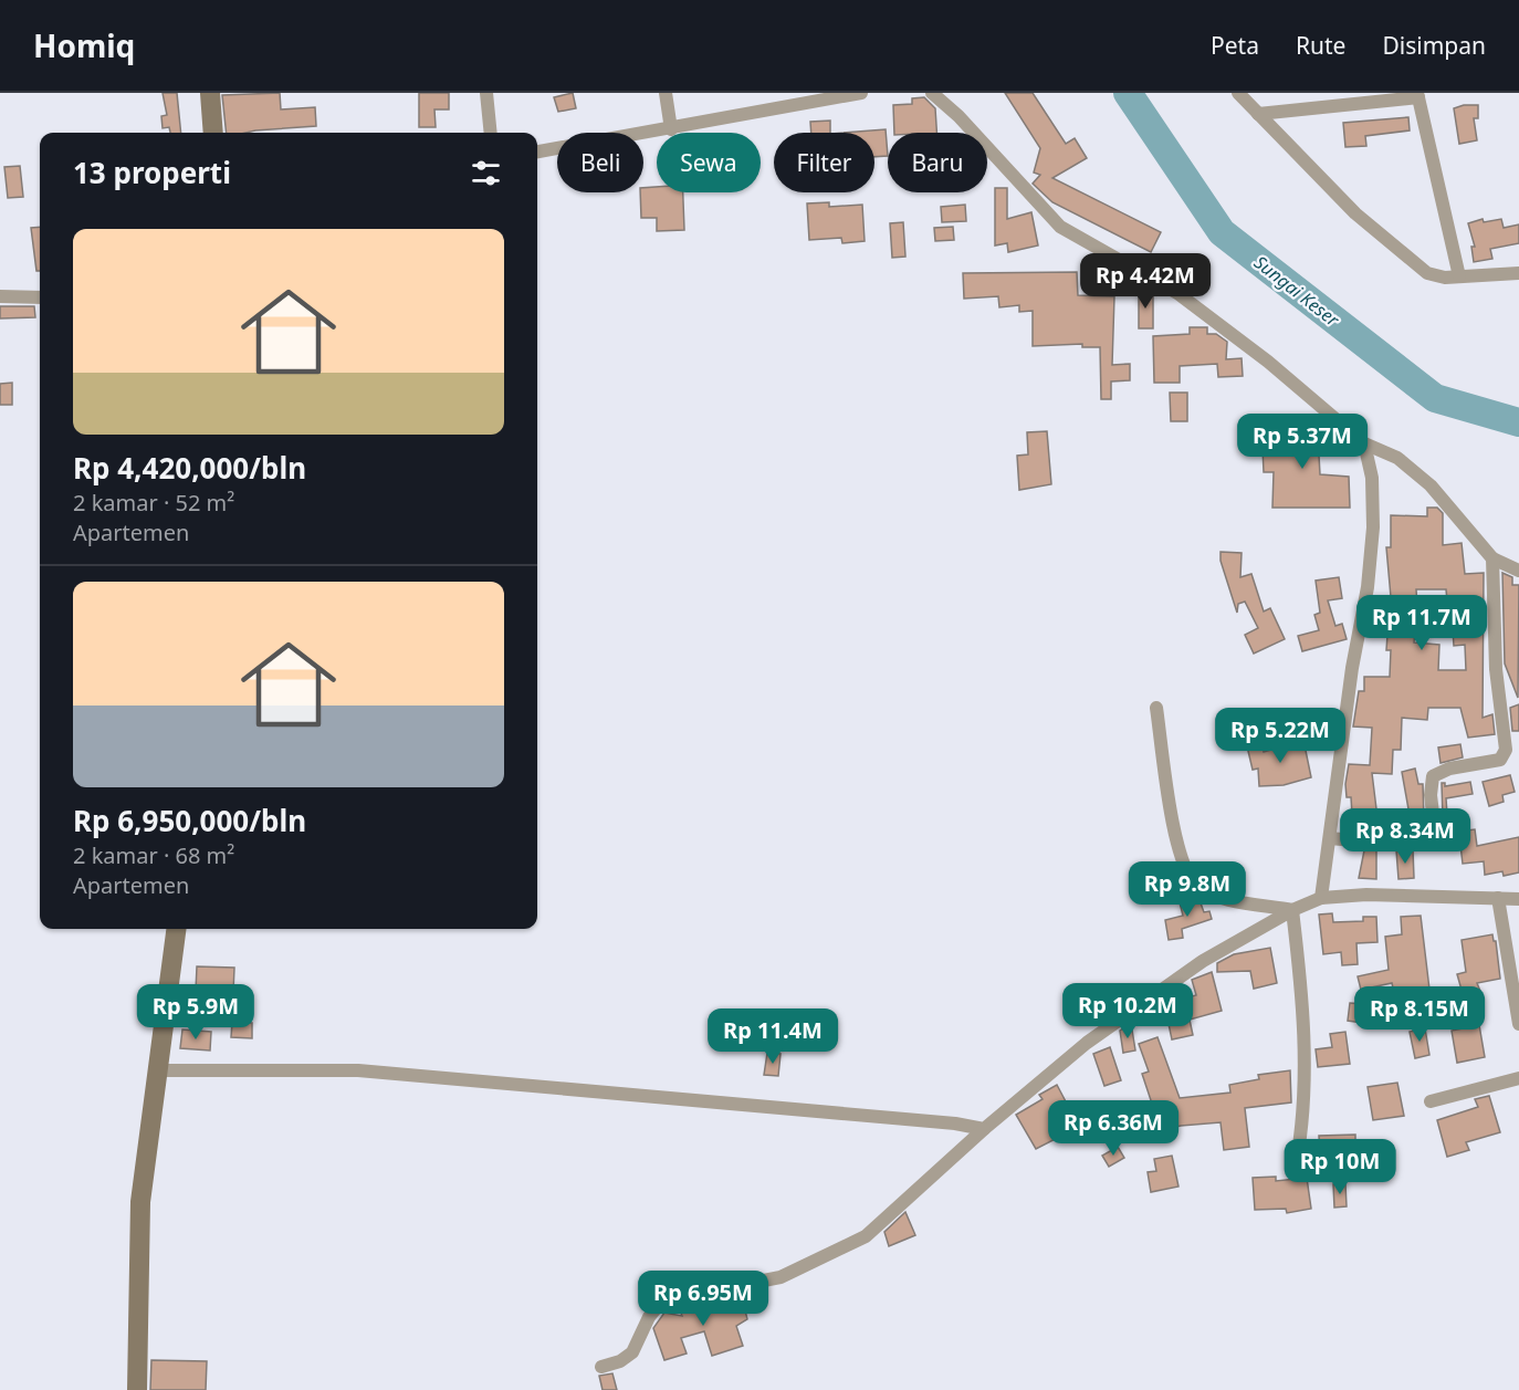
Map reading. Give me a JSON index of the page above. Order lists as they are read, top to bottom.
{
  "water": ["Sungai Keser"],
  "page": {
    "header": "Homiq",
    "nav": ["Peta", "Rute", "Disimpan"],
    "chip": [
      "Beli",
      "Sewa",
      "Filter",
      "Baru"
    ],
    "heading": "13 properti",
    "list": [
      {
        "name": "Rp 4,420,000/bln",
        "note": "2 kamar · 52 m² · Apartemen"
      },
      {
        "name": "Rp 6,950,000/bln",
        "note": "2 kamar · 68 m² · Apartemen"
      }
    ],
    "price": [
      "Rp 4.42M",
      "Rp 5.37M",
      "Rp 11.7M",
      "Rp 5.22M",
      "Rp 8.34M",
      "Rp 9.8M",
      "Rp 10.2M",
      "Rp 5.9M",
      "Rp 8.15M",
      "Rp 11.4M",
      "Rp 6.36M",
      "Rp 10M",
      "Rp 6.95M"
    ]
  }
}
